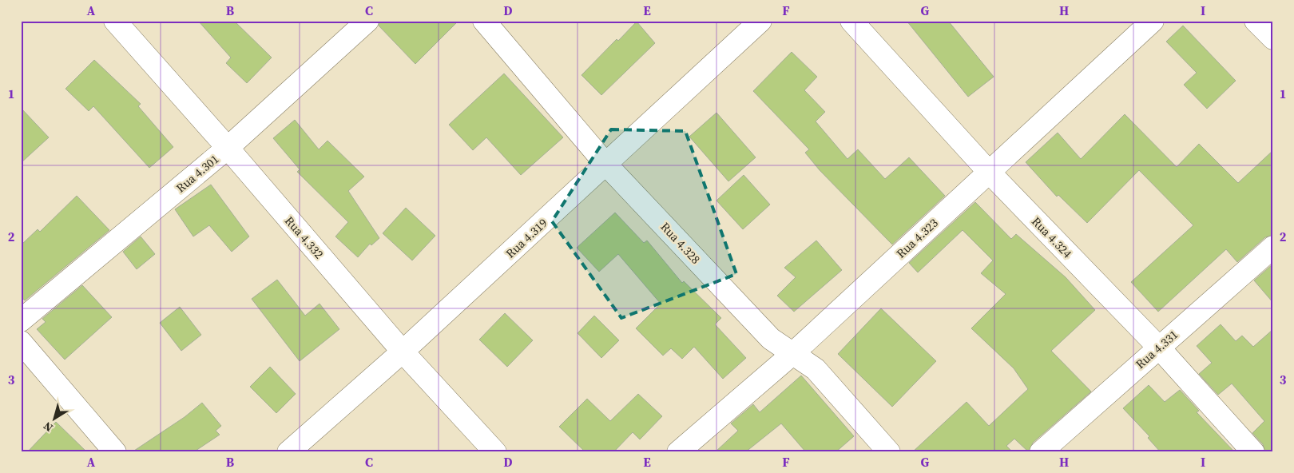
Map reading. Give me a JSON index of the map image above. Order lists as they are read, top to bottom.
{
  "streets": {
    "street": [
      "Rua 4.301",
      "Rua 4.332",
      "Rua 4.324",
      "Rua 4.319",
      "Rua 4.323",
      "Rua 4.328",
      "Rua 4.331"
    ]
  },
  "crossings": [
    ["Rua 4.301", "Rua 4.332"],
    ["Rua 4.332", "Rua 4.319"],
    ["Rua 4.324", "Rua 4.323"],
    ["Rua 4.324", "Rua 4.331"],
    ["Rua 4.319", "Rua 4.328"],
    ["Rua 4.323", "Rua 4.328"]
  ],
  "north": "bottom left",
  "grid": {
    "columns": [
      "A",
      "B",
      "C",
      "D",
      "E",
      "F",
      "G",
      "H",
      "I"
    ],
    "rows": ["1", "2", "3"]
  }
}
